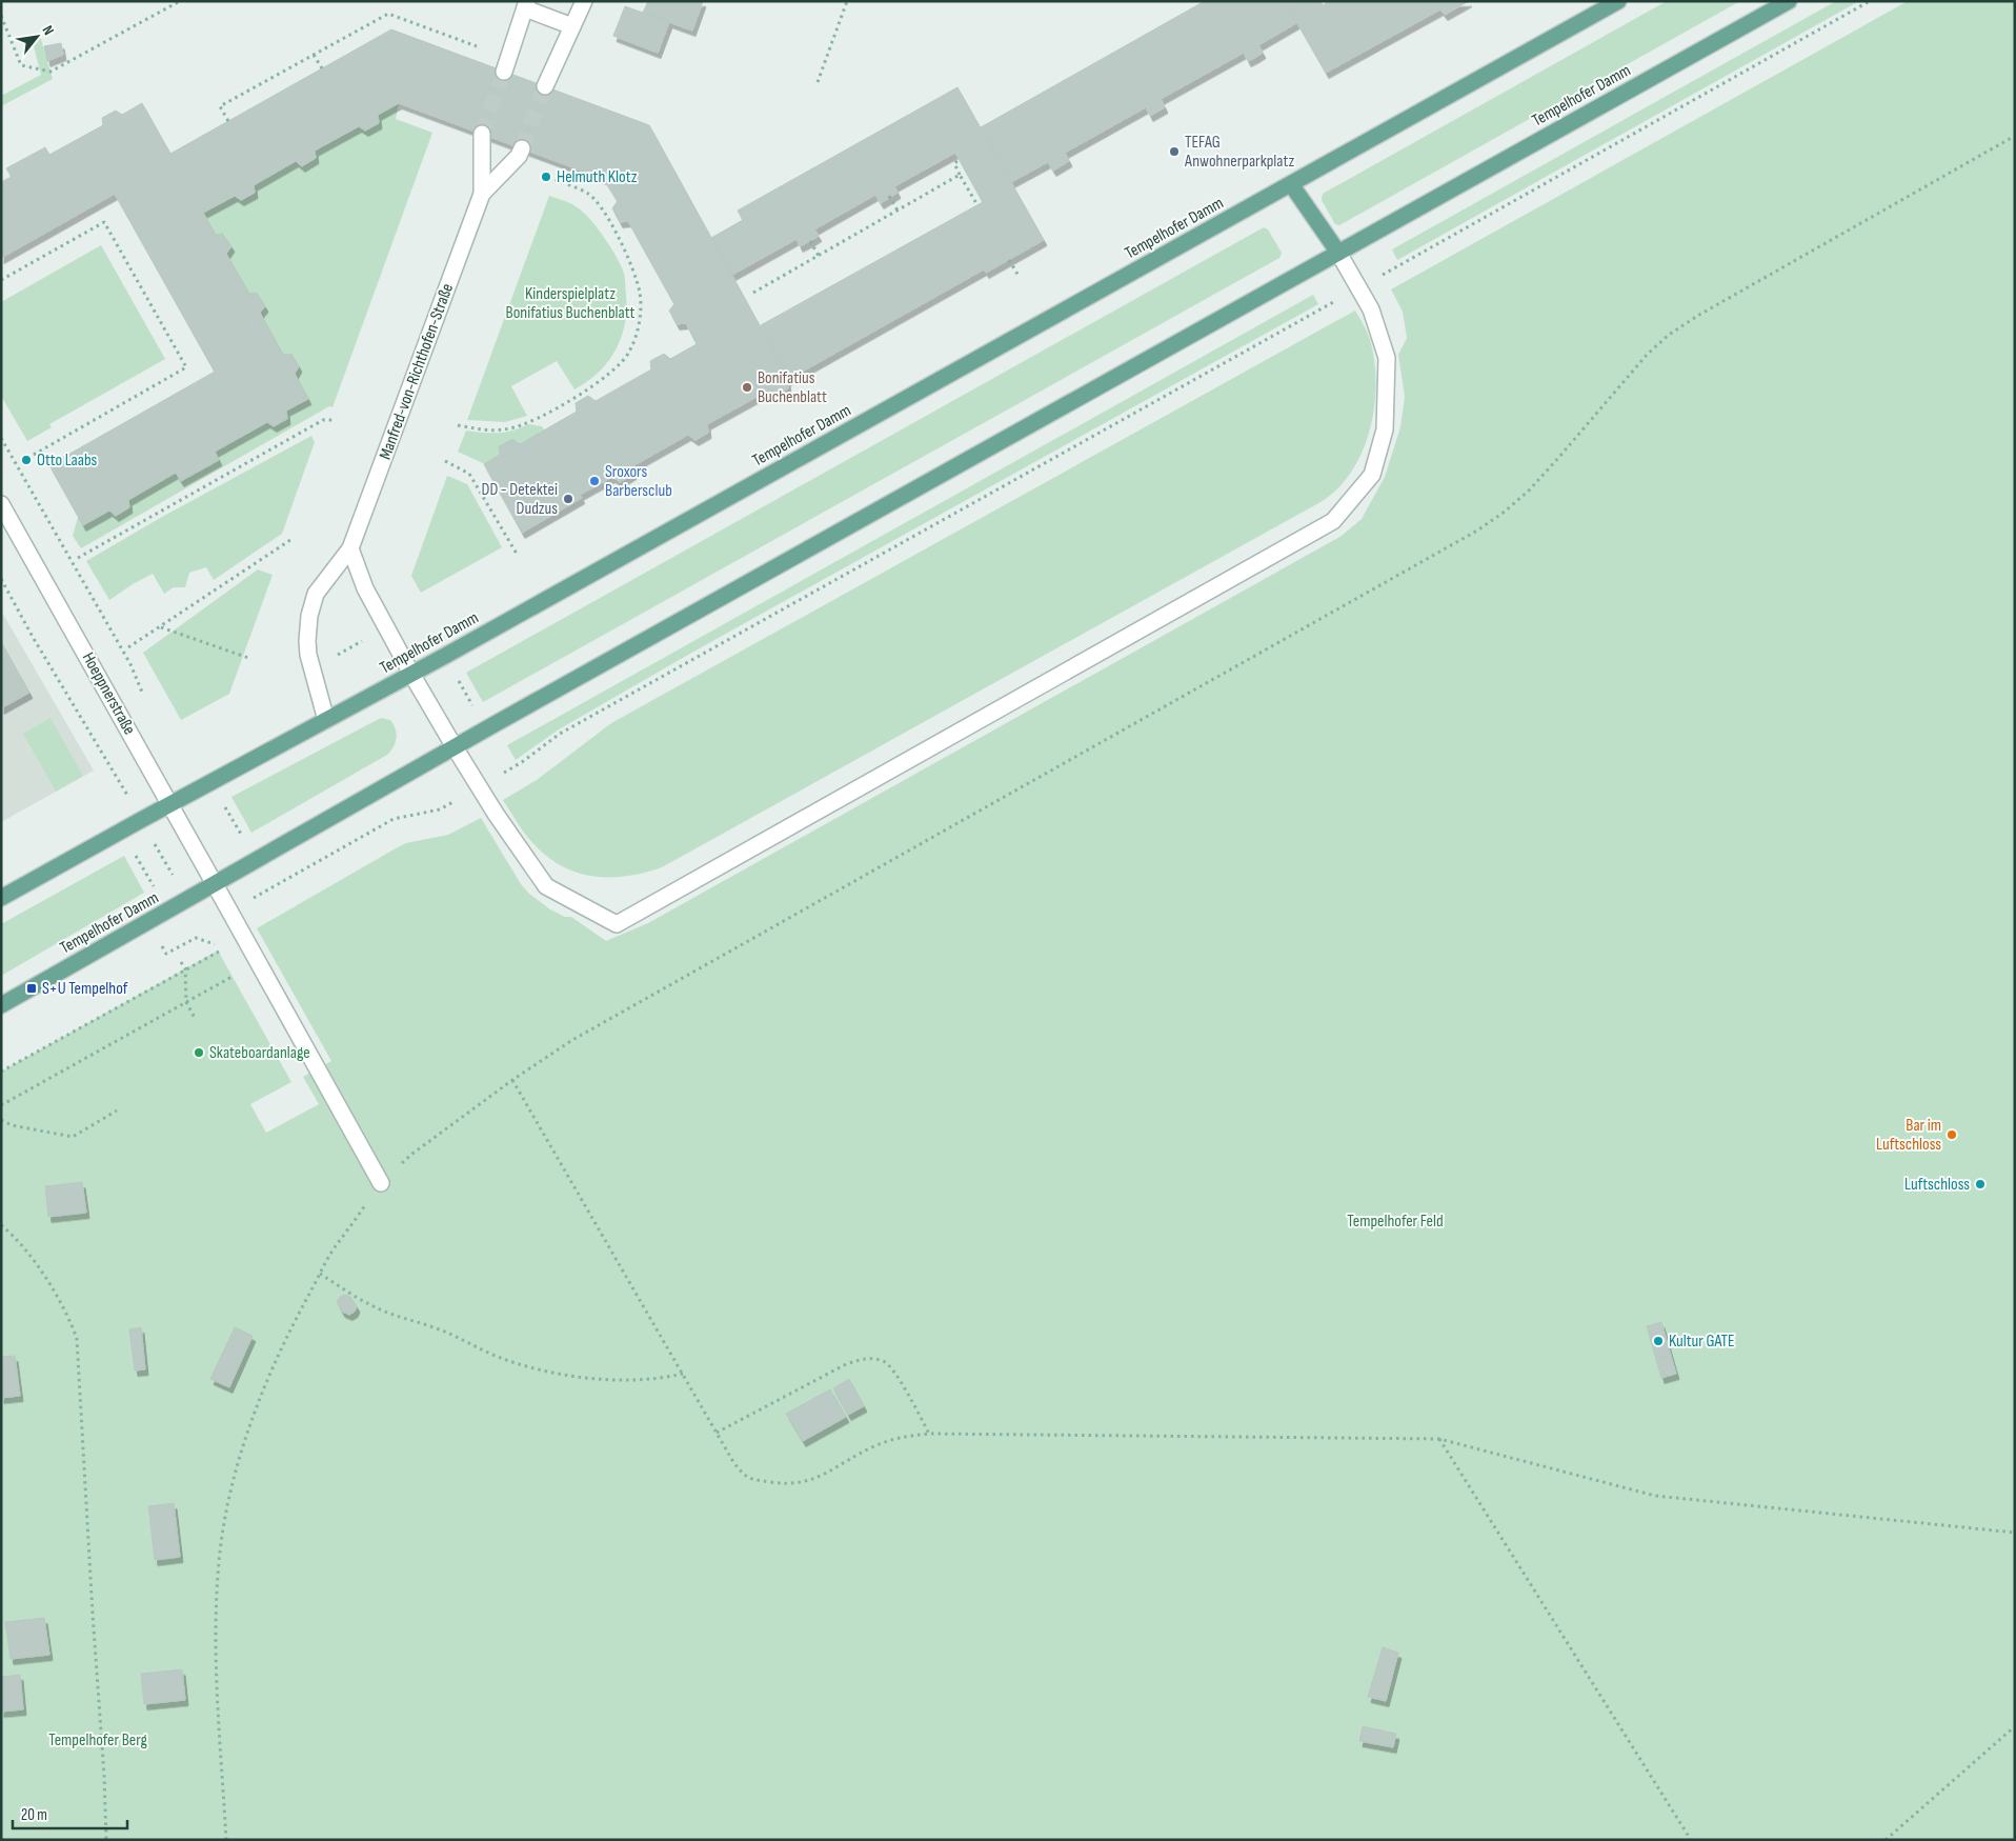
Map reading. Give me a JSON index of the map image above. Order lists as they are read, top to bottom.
{
  "streets": {
    "main road": ["Tempelhofer Damm"],
    "street": ["Manfred-von-Richthofen-Straße", "Hoeppnerstraße"]
  },
  "crossings": [
    ["Tempelhofer Damm", "Manfred-von-Richthofen-Straße"],
    ["Tempelhofer Damm", "Hoeppnerstraße"]
  ],
  "parks": ["Kinderspielplatz Bonifatius Buchenblatt", "Tempelhofer Feld", "Tempelhofer Berg"],
  "places": {
    "other": [
      "TEFAG Anwohnerparkplatz",
      "Helmuth Klotz",
      "Bonifatius Buchenblatt",
      "Otto Laabs",
      "Sroxors Barbersclub",
      "DD - Detektei Dudzus",
      "Skateboardanlage",
      "Bar im Luftschloss",
      "Luftschloss",
      "Kultur GATE"
    ],
    "transit": ["S+U Tempelhof"]
  },
  "scale_bar": "20 m",
  "north": "top right"
}
